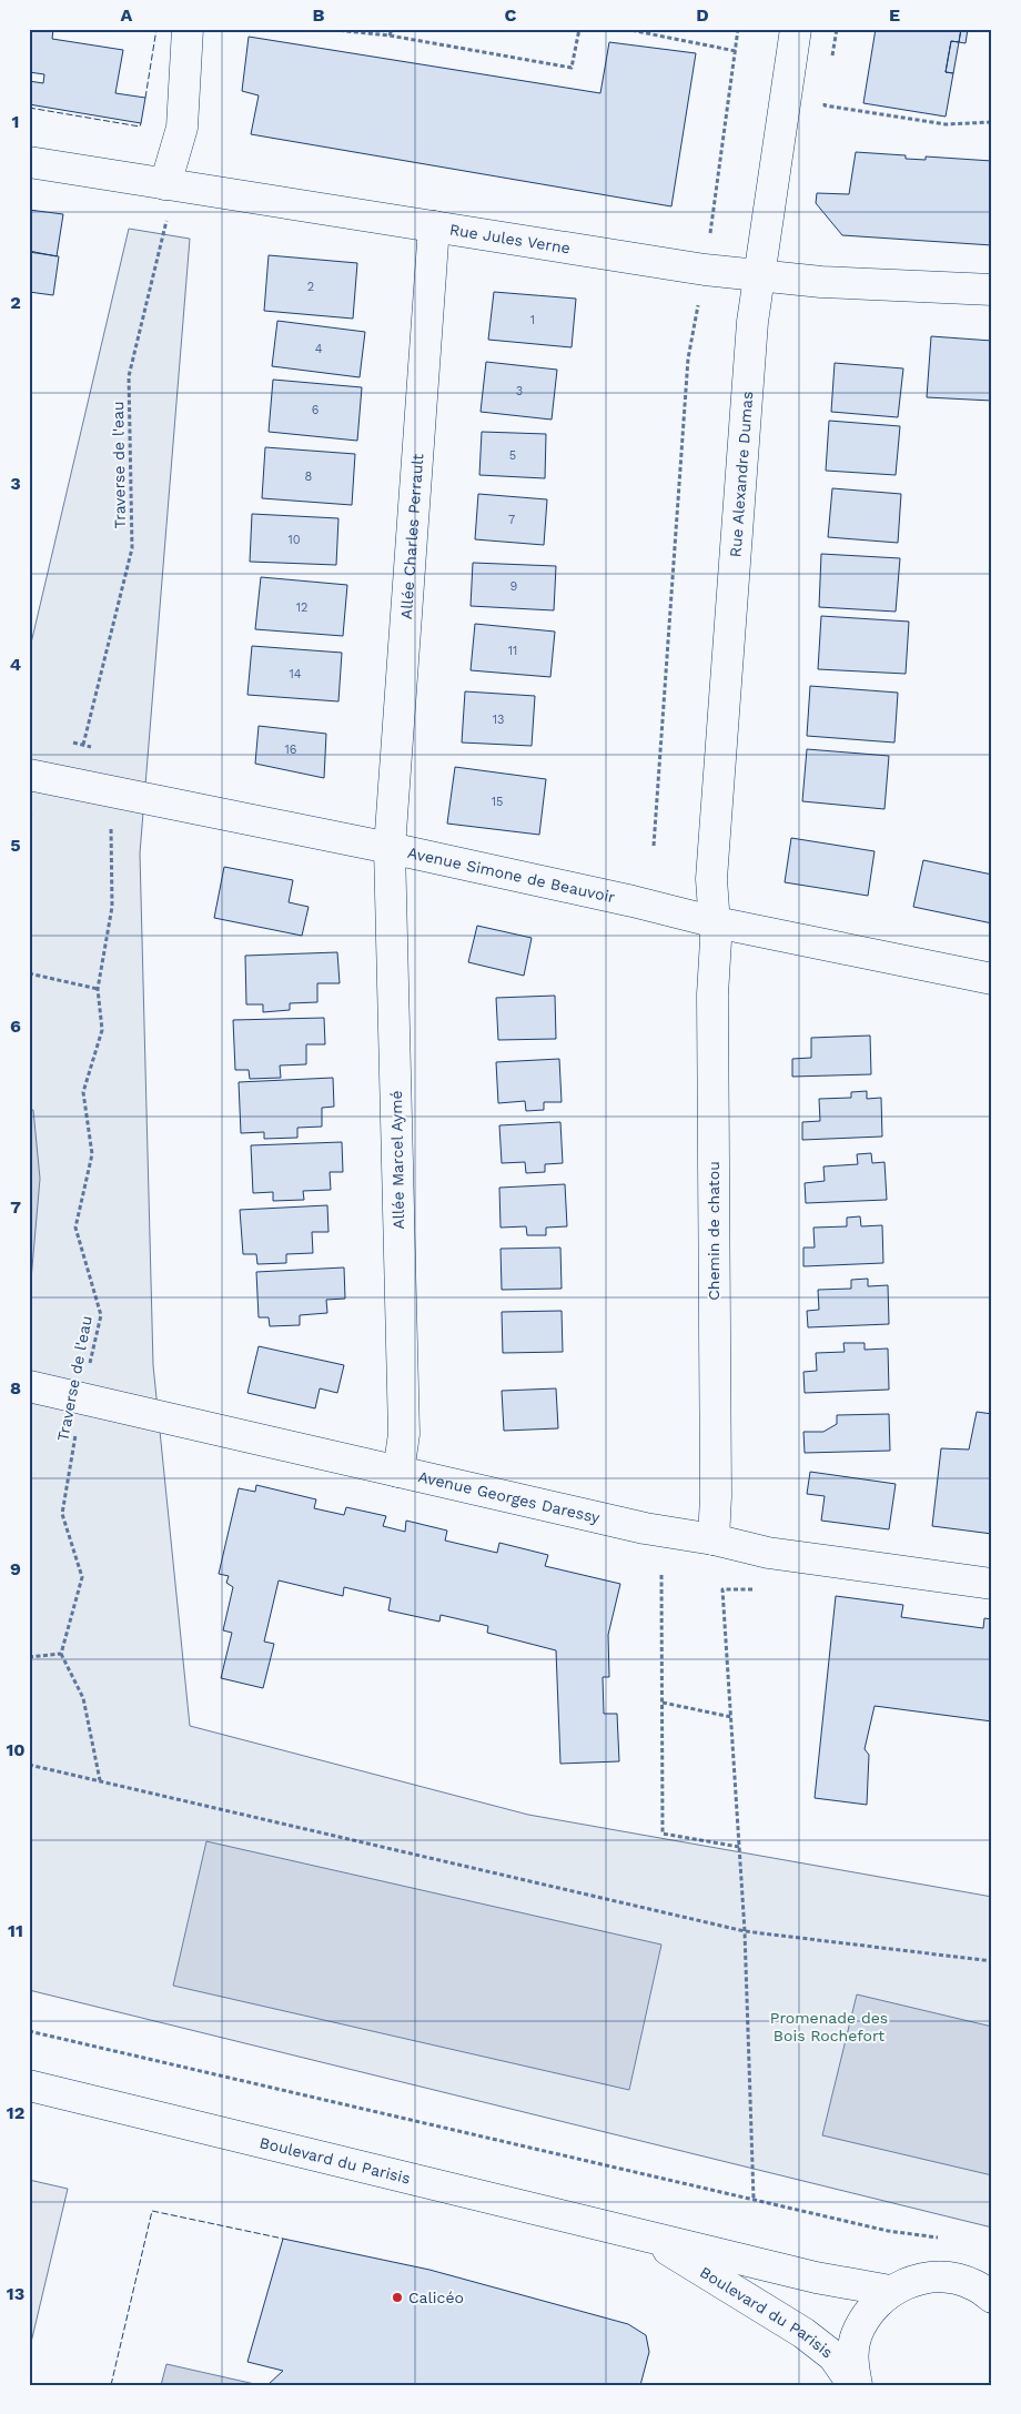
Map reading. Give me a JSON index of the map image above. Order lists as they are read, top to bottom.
{
  "streets": {
    "street": [
      "Rue Jules Verne",
      "Rue Alexandre Dumas",
      "Allée Charles Perrault",
      "Avenue Simone de Beauvoir",
      "Allée Marcel Aymé",
      "Chemin de chatou",
      "Avenue Georges Daressy",
      "Boulevard du Parisis"
    ],
    "path": ["Traverse de l'eau"]
  },
  "crossings": [
    ["Rue Jules Verne", "Traverse de l'eau"],
    ["Rue Jules Verne", "Rue Alexandre Dumas"],
    ["Rue Jules Verne", "Allée Charles Perrault"],
    ["Traverse de l'eau", "Avenue Simone de Beauvoir"],
    ["Traverse de l'eau", "Avenue Georges Daressy"],
    ["Rue Alexandre Dumas", "Avenue Simone de Beauvoir"],
    ["Rue Alexandre Dumas", "Chemin de chatou"],
    ["Allée Charles Perrault", "Avenue Simone de Beauvoir"],
    ["Allée Charles Perrault", "Allée Marcel Aymé"],
    ["Avenue Simone de Beauvoir", "Allée Marcel Aymé"],
    ["Avenue Simone de Beauvoir", "Chemin de chatou"],
    ["Allée Marcel Aymé", "Avenue Georges Daressy"],
    ["Chemin de chatou", "Avenue Georges Daressy"]
  ],
  "parks": ["Promenade des Bois Rochefort"],
  "places": ["Calicéo"],
  "house_numbers": [
    "2",
    "1",
    "4",
    "3",
    "6",
    "5",
    "8",
    "7",
    "10",
    "9",
    "12",
    "11",
    "14",
    "13",
    "16",
    "15"
  ],
  "grid": {
    "columns": [
      "A",
      "B",
      "C",
      "D",
      "E"
    ],
    "rows": [
      "1",
      "2",
      "3",
      "4",
      "5",
      "6",
      "7",
      "8",
      "9",
      "10",
      "11",
      "12",
      "13"
    ]
  }
}
